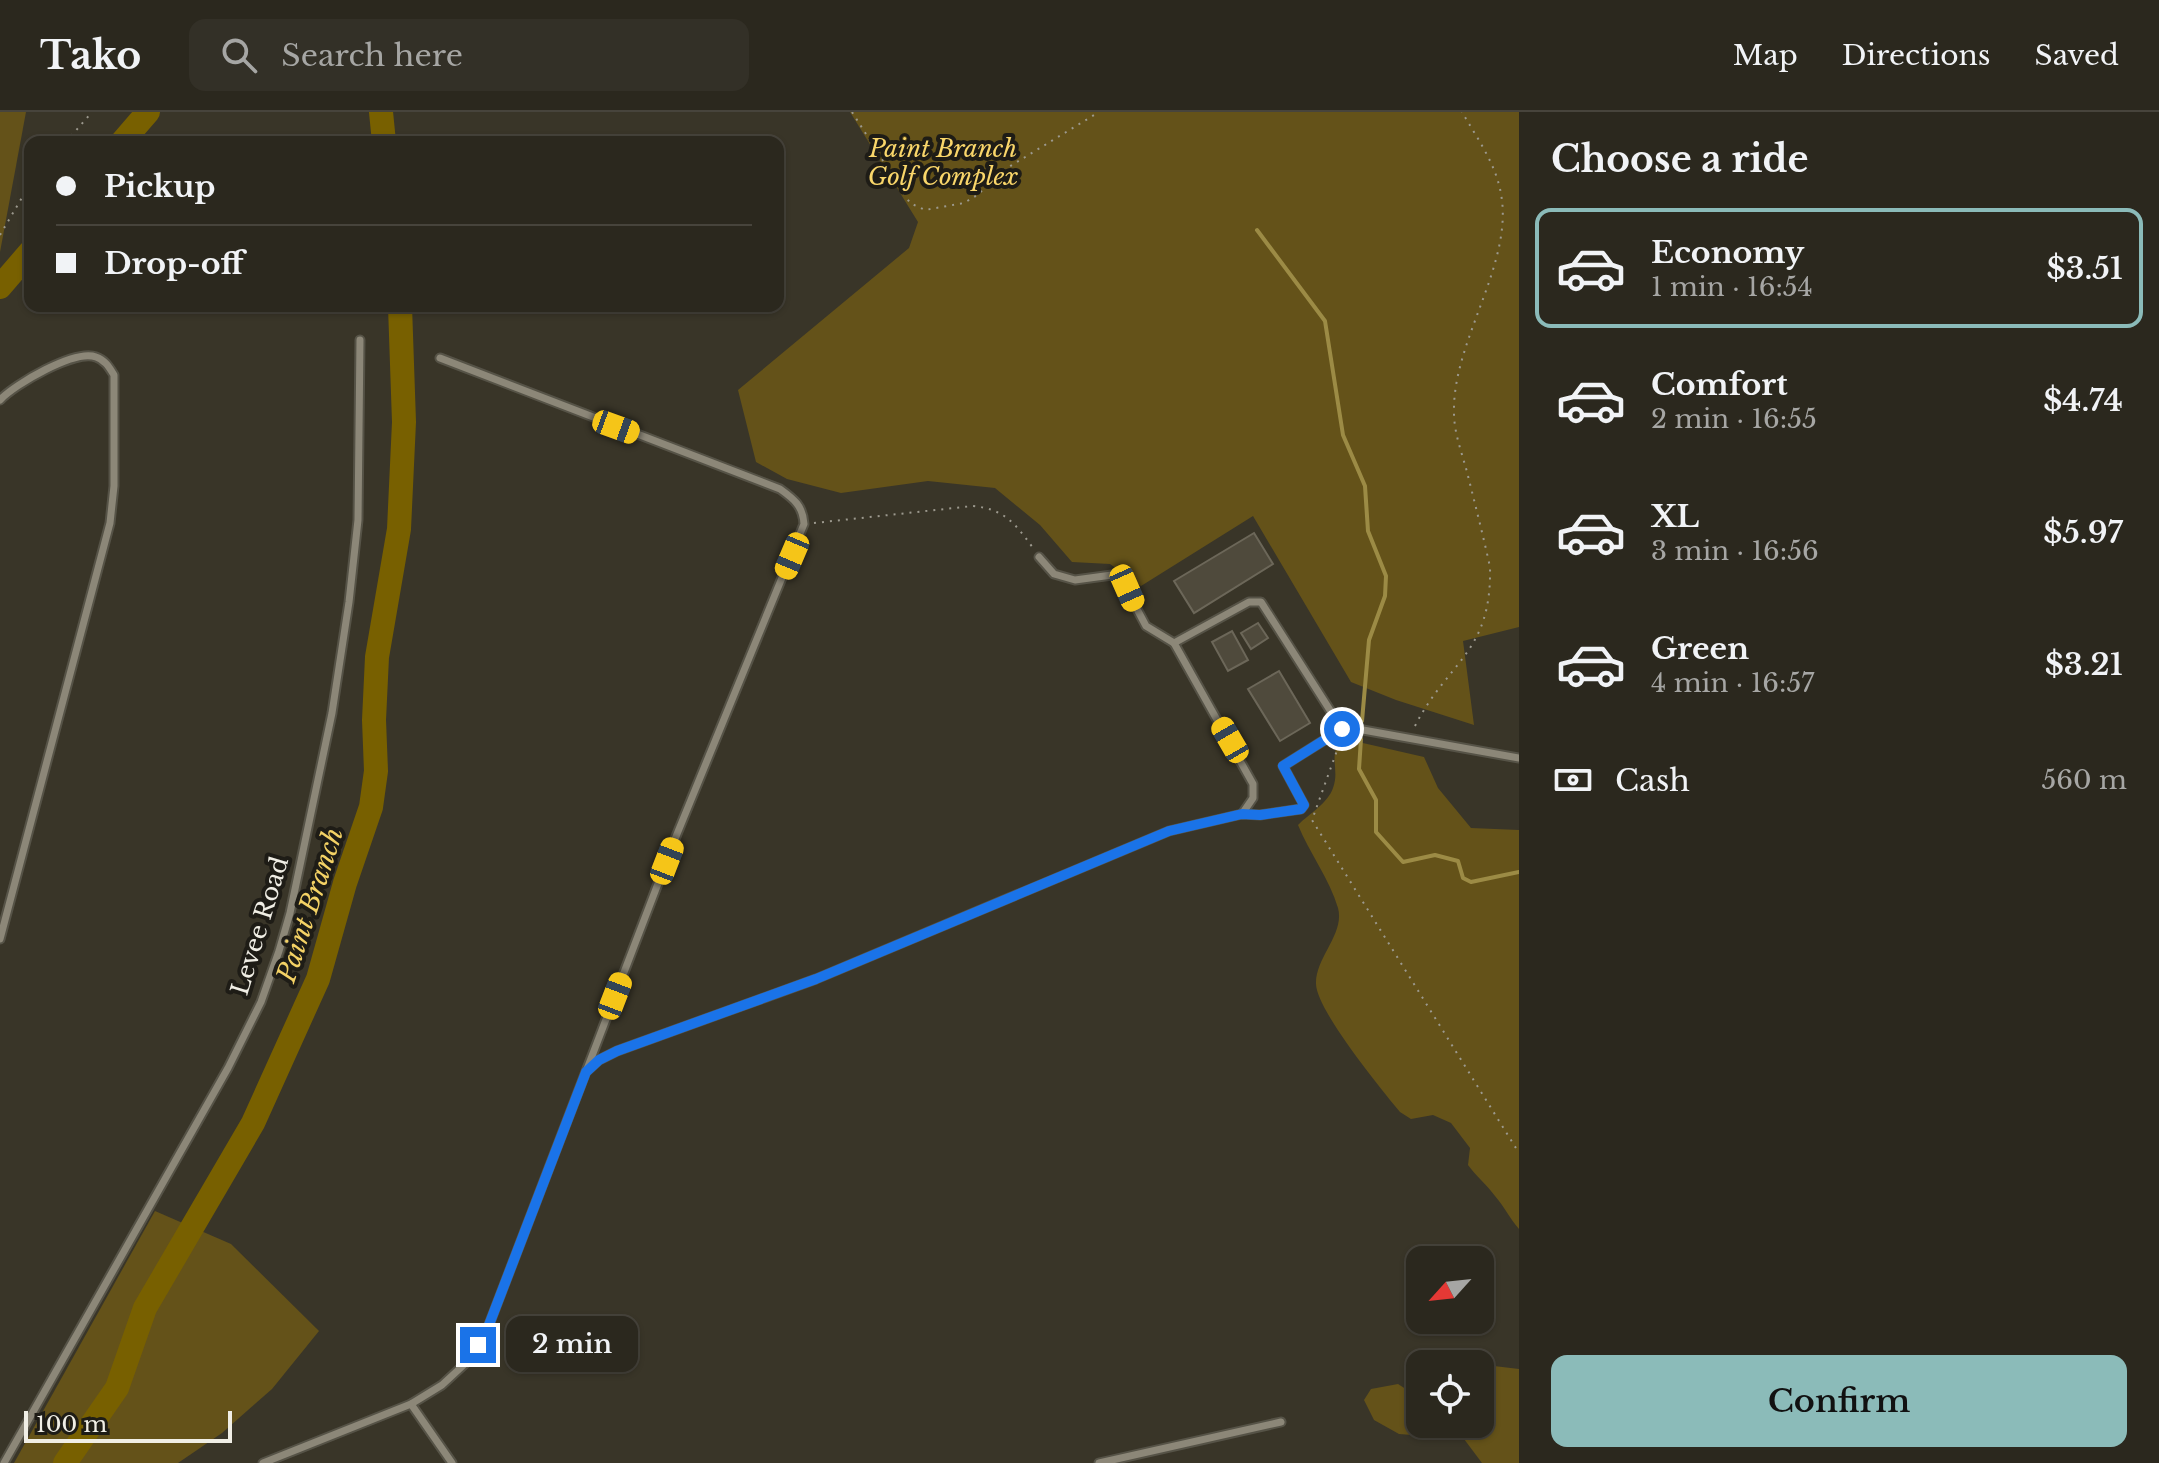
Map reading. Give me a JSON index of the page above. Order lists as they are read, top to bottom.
{
  "streets": {
    "lane": ["Levee Road"]
  },
  "water": ["Paint Branch"],
  "parks": ["Paint Branch Golf Complex"],
  "scale_bar": "100 m",
  "north": "bottom left",
  "page": {
    "header": "Tako",
    "search": "Search here",
    "nav": ["Map", "Directions", "Saved"],
    "heading": "Choose a ride",
    "banner": ["Pickup", "Drop-off"],
    "list": [
      {
        "name": "Economy",
        "note": "1 min · 16:54",
        "value": "$3.51"
      },
      {
        "name": "Comfort",
        "note": "2 min · 16:55",
        "value": "$4.74"
      },
      {
        "name": "XL",
        "note": "3 min · 16:56",
        "value": "$5.97"
      },
      {
        "name": "Green",
        "note": "4 min · 16:57",
        "value": "$3.21"
      }
    ],
    "pay": ["Cash", "560 m"],
    "bubble": "2 min",
    "buttons": "Confirm",
    "scale": "100 m"
  }
}
